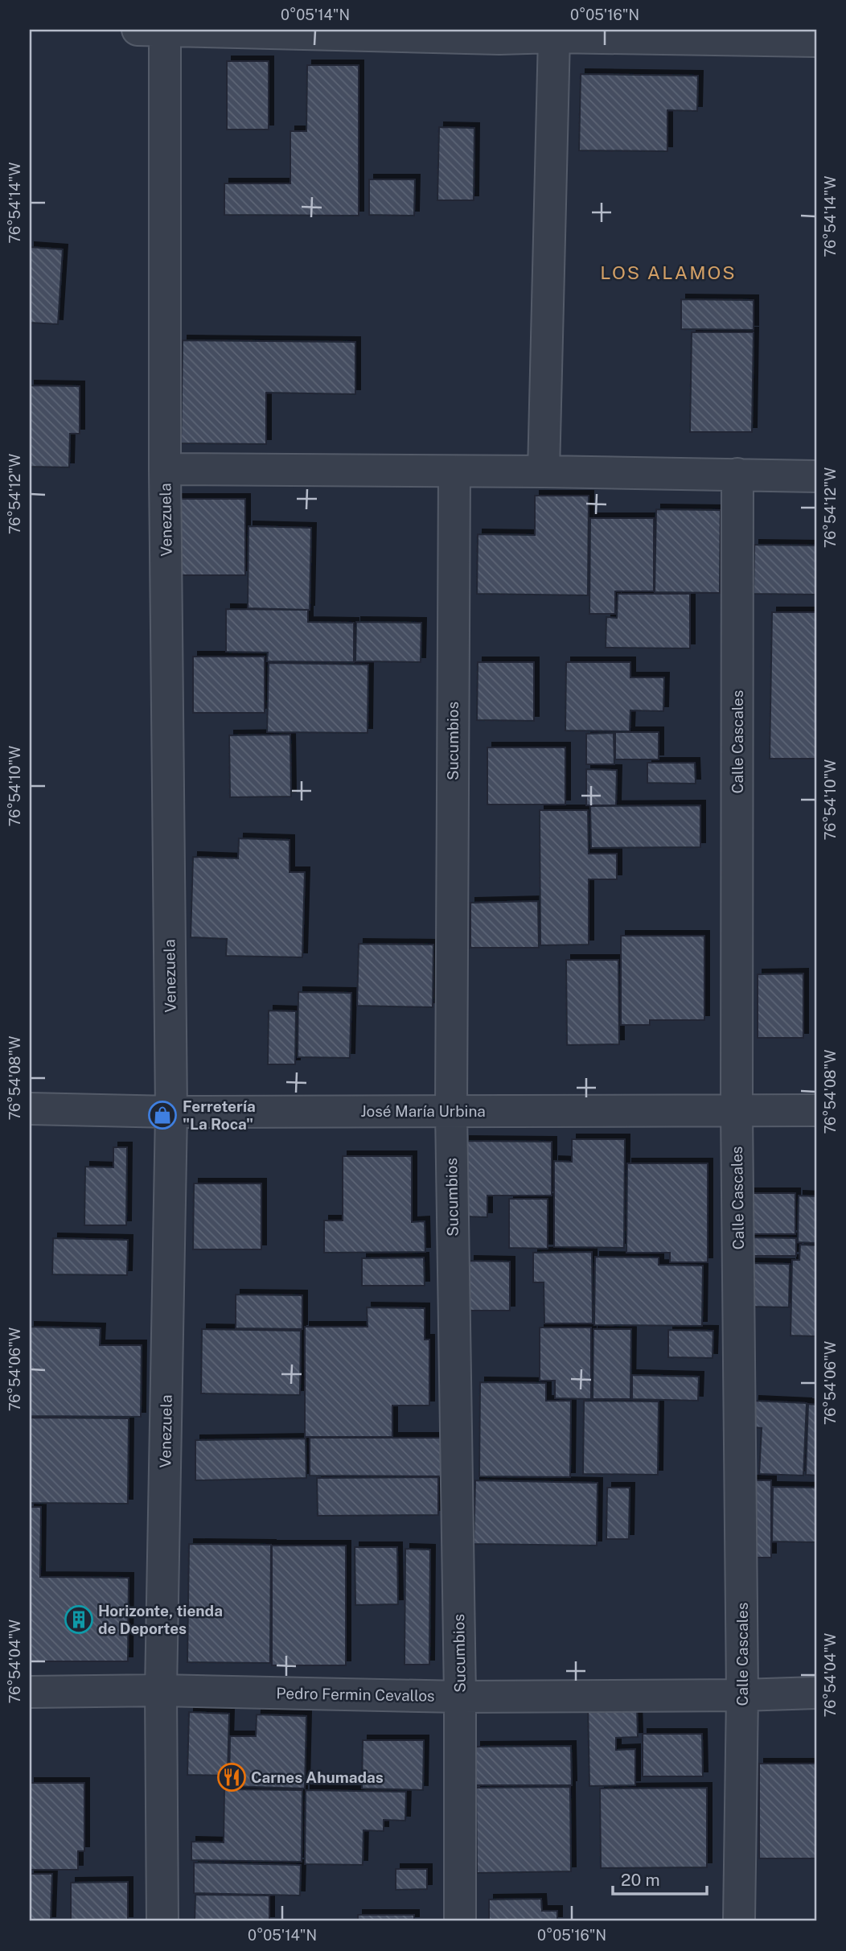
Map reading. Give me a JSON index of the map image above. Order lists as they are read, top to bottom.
{
  "streets": {
    "street": [
      "Venezuela",
      "Sucumbios",
      "Calle Cascales",
      "José María Urbina",
      "Pedro Fermin Cevallos"
    ]
  },
  "crossings": [
    ["Venezuela", "José María Urbina"],
    ["Venezuela", "Pedro Fermin Cevallos"],
    ["Sucumbios", "José María Urbina"],
    ["Sucumbios", "Pedro Fermin Cevallos"],
    ["Calle Cascales", "José María Urbina"],
    ["Calle Cascales", "Pedro Fermin Cevallos"]
  ],
  "districts": ["LOS ALAMOS"],
  "places": {
    "shop": ["Ferretería \"La Roca\""],
    "building": ["Horizonte, tienda de Deportes"],
    "restaurant": ["Carnes Ahumadas"]
  },
  "scale_bar": "20 m",
  "coordinates": [
    "0°05'14\"N",
    "0°05'16\"N",
    "76°54'14\"W",
    "76°54'12\"W",
    "76°54'10\"W",
    "76°54'08\"W",
    "76°54'06\"W",
    "76°54'04\"W"
  ]
}
